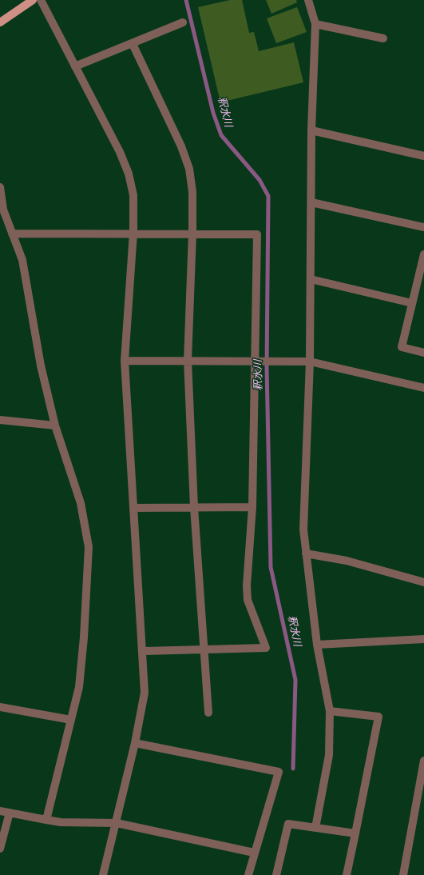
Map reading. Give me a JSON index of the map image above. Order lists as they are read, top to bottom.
{
  "water": ["釈水川"]
}
